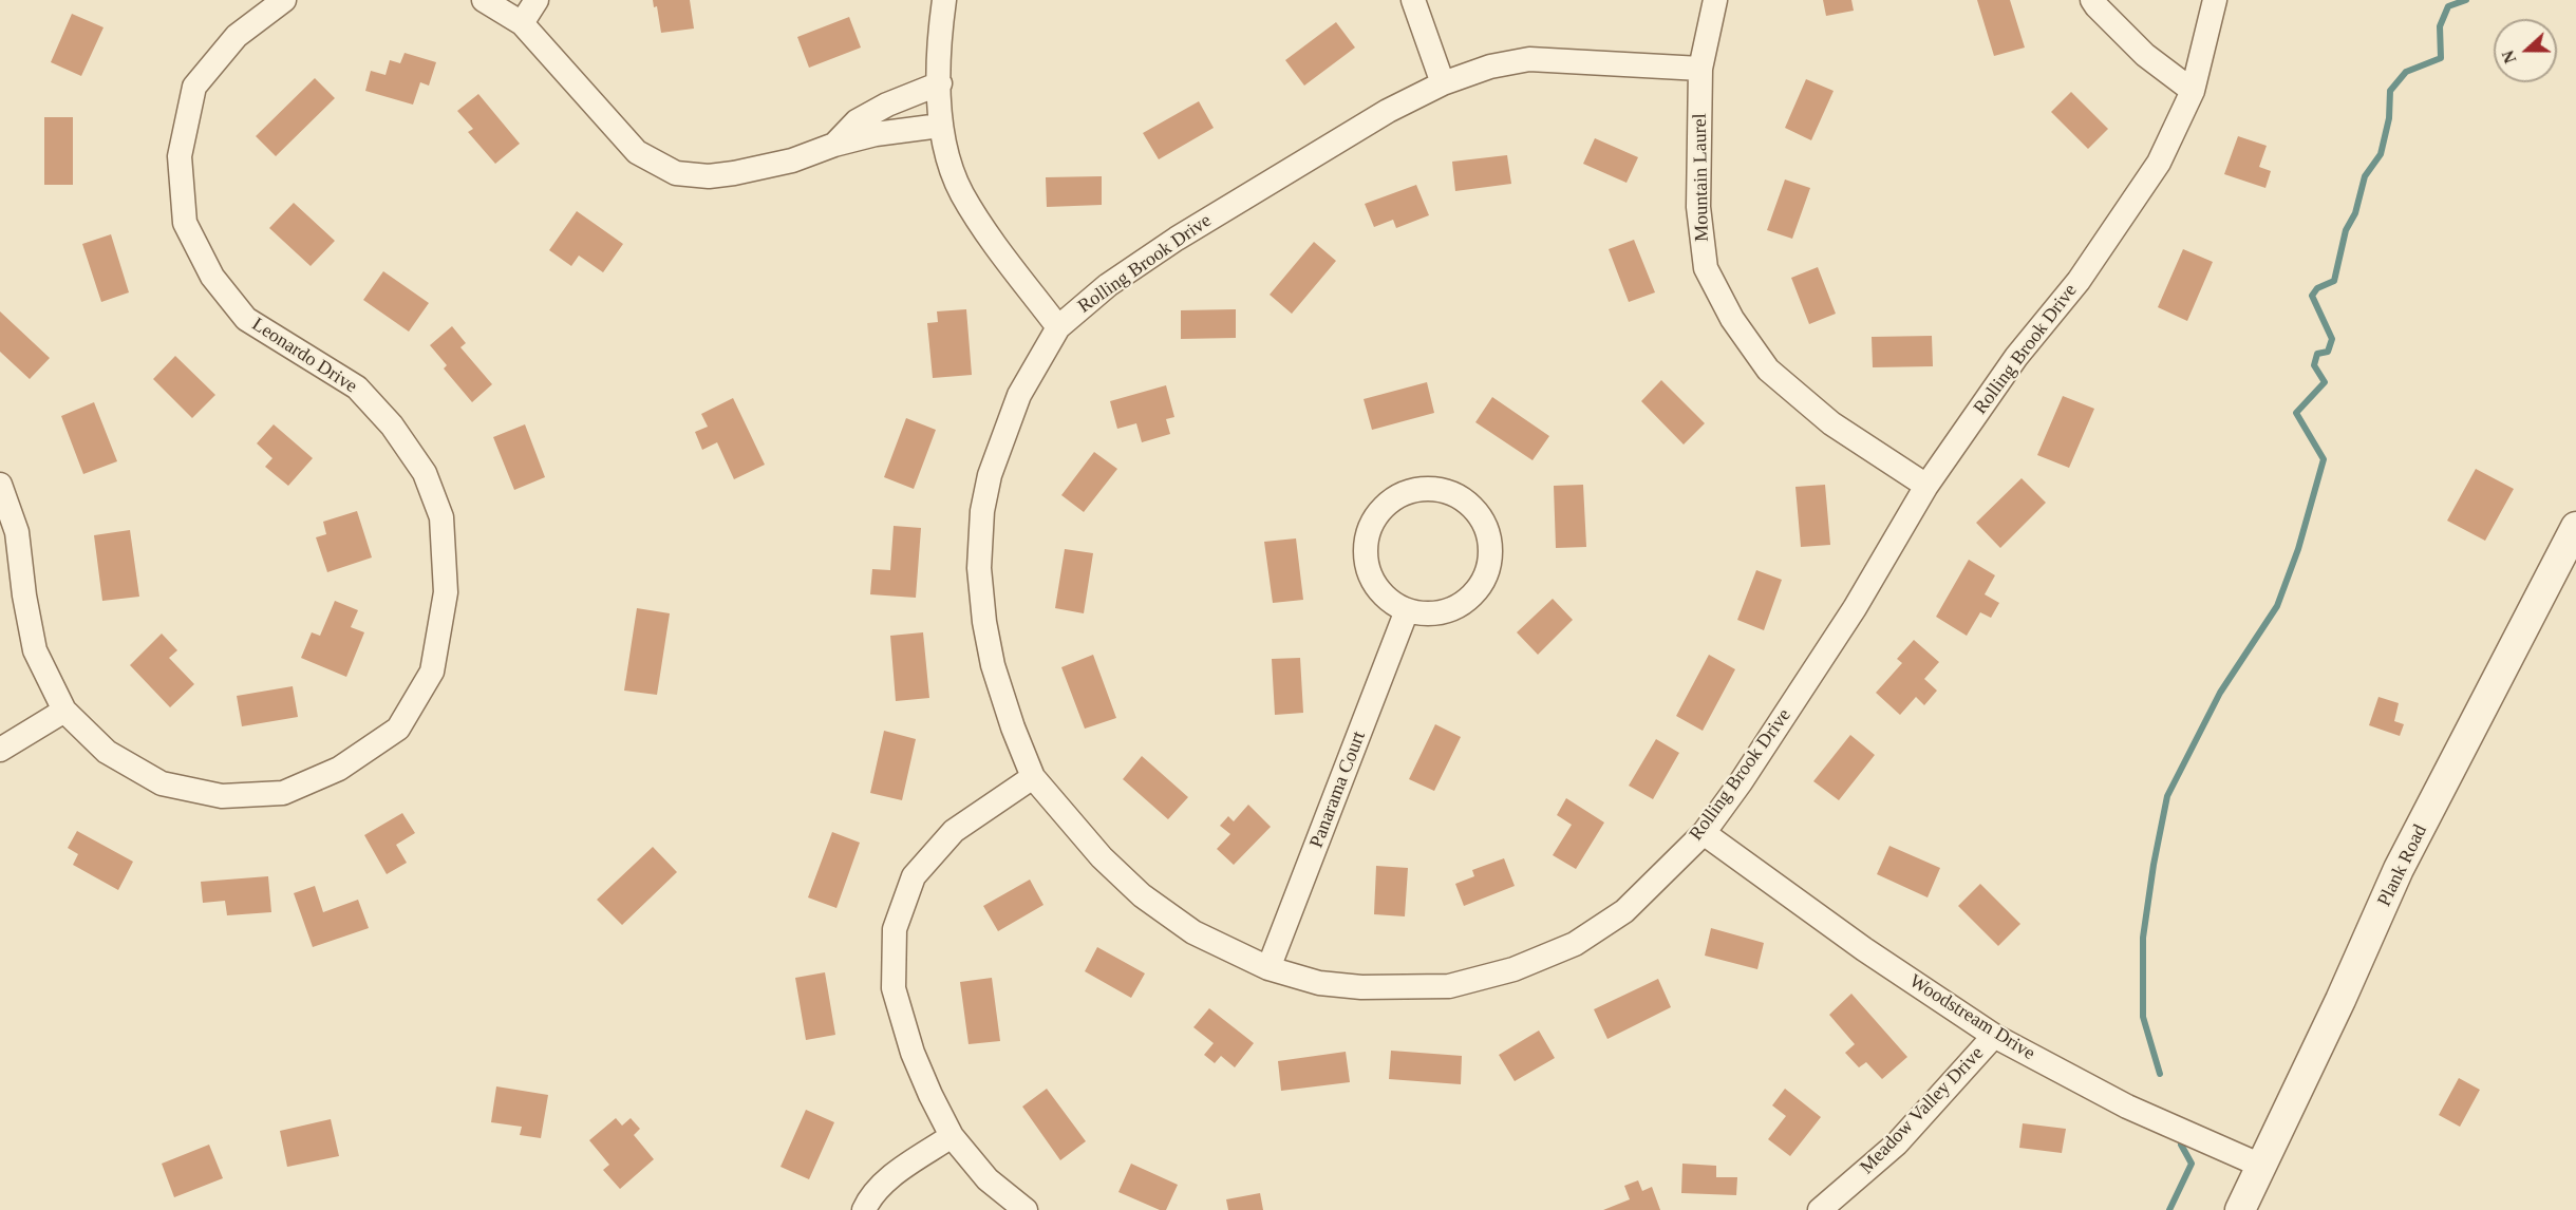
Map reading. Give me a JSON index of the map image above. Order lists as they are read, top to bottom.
{
  "streets": {
    "street": [
      "Mountain Laurel",
      "Rolling Brook Drive",
      "Leonardo Drive",
      "Panarama Court",
      "Plank Road",
      "Woodstream Drive",
      "Meadow Valley Drive"
    ]
  },
  "crossings": [
    ["Mountain Laurel", "Rolling Brook Drive"],
    ["Rolling Brook Drive", "Panarama Court"],
    ["Rolling Brook Drive", "Woodstream Drive"],
    ["Plank Road", "Woodstream Drive"],
    ["Woodstream Drive", "Meadow Valley Drive"]
  ],
  "north": "left"
}
